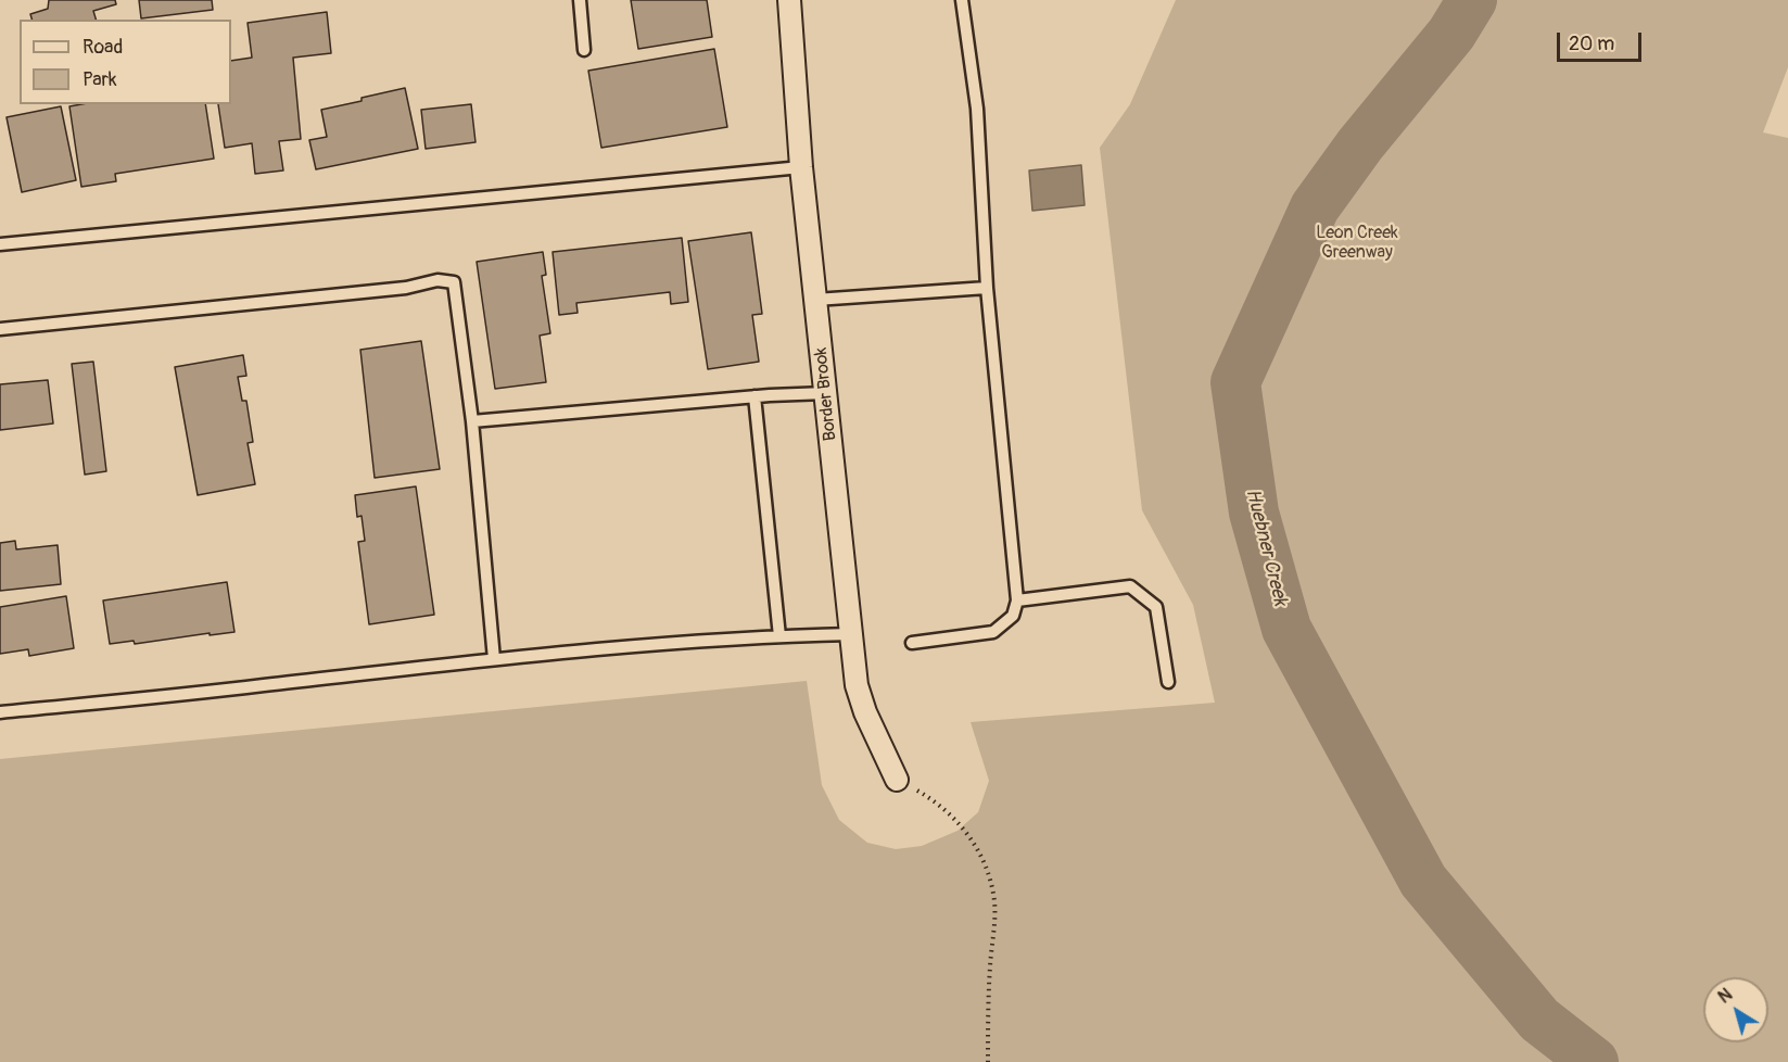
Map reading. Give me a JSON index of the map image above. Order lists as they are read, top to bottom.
{
  "streets": {
    "street": ["Border Brook"]
  },
  "water": ["Huebner Creek"],
  "parks": ["Leon Creek Greenway"],
  "legend": ["Road", "Park"],
  "scale_bar": "20 m",
  "north": "top left"
}
